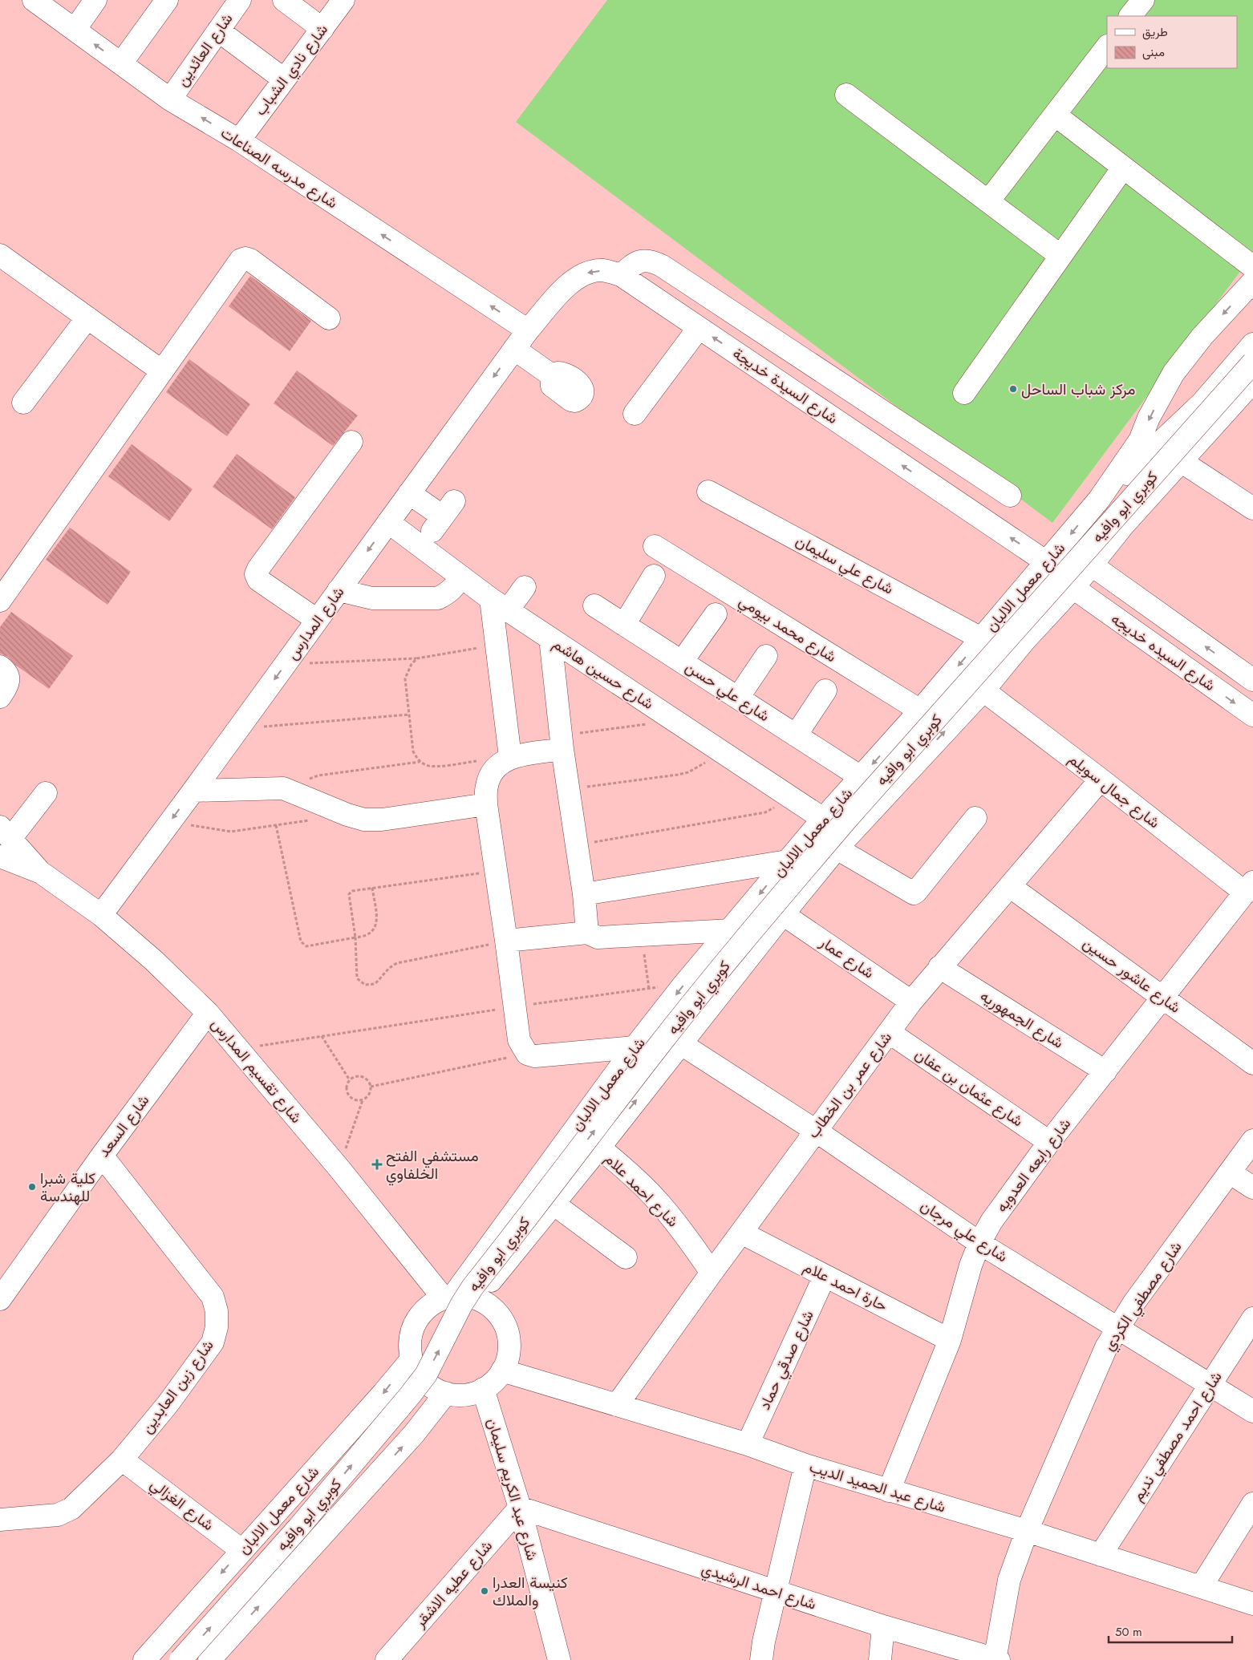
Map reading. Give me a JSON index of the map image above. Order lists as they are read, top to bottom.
{
  "streets": {
    "street": [
      "شارع العائدين",
      "شارع نادي الشباب",
      "شارع مدرسه الصناعات",
      "شارع السيدة خديجة",
      "كوبري ابو وافيه",
      "شارع علي سليمان",
      "شارع معمل الالبان",
      "شارع المدارس",
      "شارع محمد بيومي",
      "شارع السيده خديجه",
      "شارع حسين هاشم",
      "شارع علي حسن",
      "شارع جمال سويلم",
      "شارع عمار",
      "شارع عاشور حسين",
      "شارع الجمهوريه",
      "شارع تقسيم المدارس",
      "شارع عمر بن الخطاب",
      "شارع عثمان بن عفان",
      "شارع السعد",
      "شارع رابعه العدويه",
      "شارع احمد علام",
      "شارع علي مرجان",
      "حارة احمد علام",
      "شارع مصطفي الكردي",
      "شارع صدقي حماد",
      "شارع زين العابدين",
      "شارع احمد مصطفي نديم",
      "شارع عبد الحميد الديب",
      "شارع عبد الكريم سليمان",
      "شارع الغزالي",
      "شارع عطيه الاشقر",
      "شارع احمد الرشيدي"
    ]
  },
  "crossings": [
    ["شارع العائدين", "شارع مدرسه الصناعات"],
    ["شارع نادي الشباب", "شارع مدرسه الصناعات"],
    ["شارع مدرسه الصناعات", "شارع السيدة خديجة"],
    ["شارع مدرسه الصناعات", "شارع المدارس"],
    ["شارع السيدة خديجة", "شارع معمل الالبان"],
    ["شارع السيدة خديجة", "شارع المدارس"],
    ["كوبري ابو وافيه", "شارع معمل الالبان"],
    ["شارع علي سليمان", "شارع معمل الالبان"],
    ["شارع معمل الالبان", "شارع محمد بيومي"],
    ["شارع معمل الالبان", "شارع السيده خديجه"],
    ["شارع معمل الالبان", "شارع حسين هاشم"],
    ["شارع معمل الالبان", "شارع علي حسن"],
    ["شارع معمل الالبان", "شارع جمال سويلم"],
    ["شارع معمل الالبان", "شارع عمار"],
    ["شارع معمل الالبان", "شارع تقسيم المدارس"],
    ["شارع معمل الالبان", "شارع احمد علام"],
    ["شارع معمل الالبان", "شارع علي مرجان"],
    ["شارع معمل الالبان", "شارع عبد الحميد الديب"],
    ["شارع معمل الالبان", "شارع عبد الكريم سليمان"],
    ["شارع معمل الالبان", "شارع الغزالي"],
    ["شارع المدارس", "شارع حسين هاشم"],
    ["شارع المدارس", "شارع تقسيم المدارس"],
    ["شارع جمال سويلم", "شارع عمر بن الخطاب"],
    ["شارع جمال سويلم", "شارع رابعه العدويه"],
    ["شارع عمار", "شارع عمر بن الخطاب"],
    ["شارع عاشور حسين", "شارع عمر بن الخطاب"],
    ["شارع عاشور حسين", "شارع رابعه العدويه"],
    ["شارع الجمهوريه", "شارع عمر بن الخطاب"],
    ["شارع الجمهوريه", "شارع رابعه العدويه"],
    ["شارع تقسيم المدارس", "شارع السعد"],
    ["شارع تقسيم المدارس", "شارع عبد الحميد الديب"],
    ["شارع تقسيم المدارس", "شارع عبد الكريم سليمان"],
    ["شارع عمر بن الخطاب", "شارع عثمان بن عفان"],
    ["شارع عمر بن الخطاب", "شارع احمد علام"],
    ["شارع عمر بن الخطاب", "شارع علي مرجان"],
    ["شارع عمر بن الخطاب", "حارة احمد علام"],
    ["شارع عمر بن الخطاب", "شارع عبد الحميد الديب"],
    ["شارع عثمان بن عفان", "شارع رابعه العدويه"],
    ["شارع السعد", "شارع زين العابدين"],
    ["شارع رابعه العدويه", "شارع علي مرجان"],
    ["شارع رابعه العدويه", "حارة احمد علام"],
    ["شارع رابعه العدويه", "شارع عبد الحميد الديب"],
    ["شارع علي مرجان", "شارع مصطفي الكردي"],
    ["شارع علي مرجان", "شارع احمد مصطفي نديم"],
    ["حارة احمد علام", "شارع صدقي حماد"],
    ["شارع مصطفي الكردي", "شارع عبد الحميد الديب"],
    ["شارع مصطفي الكردي", "شارع احمد الرشيدي"],
    ["شارع صدقي حماد", "شارع عبد الحميد الديب"],
    ["شارع زين العابدين", "شارع الغزالي"],
    ["شارع احمد مصطفي نديم", "شارع عبد الحميد الديب"],
    ["شارع عبد الحميد الديب", "شارع عبد الكريم سليمان"],
    ["شارع عبد الكريم سليمان", "شارع عطيه الاشقر"],
    ["شارع عبد الكريم سليمان", "شارع احمد الرشيدي"],
    ["شارع عطيه الاشقر", "شارع احمد الرشيدي"]
  ],
  "one_way": ["شارع مدرسه الصناعات", "شارع المدارس"],
  "places": {
    "other": ["مركز شباب الساحل", "كلية شبرا للهندسة", "كنيسة العدرا والملاك"],
    "health": ["مستشفي الفتح الخلفاوي"]
  },
  "legend": ["طريق", "مبنى"],
  "scale_bar": "50 m"
}
